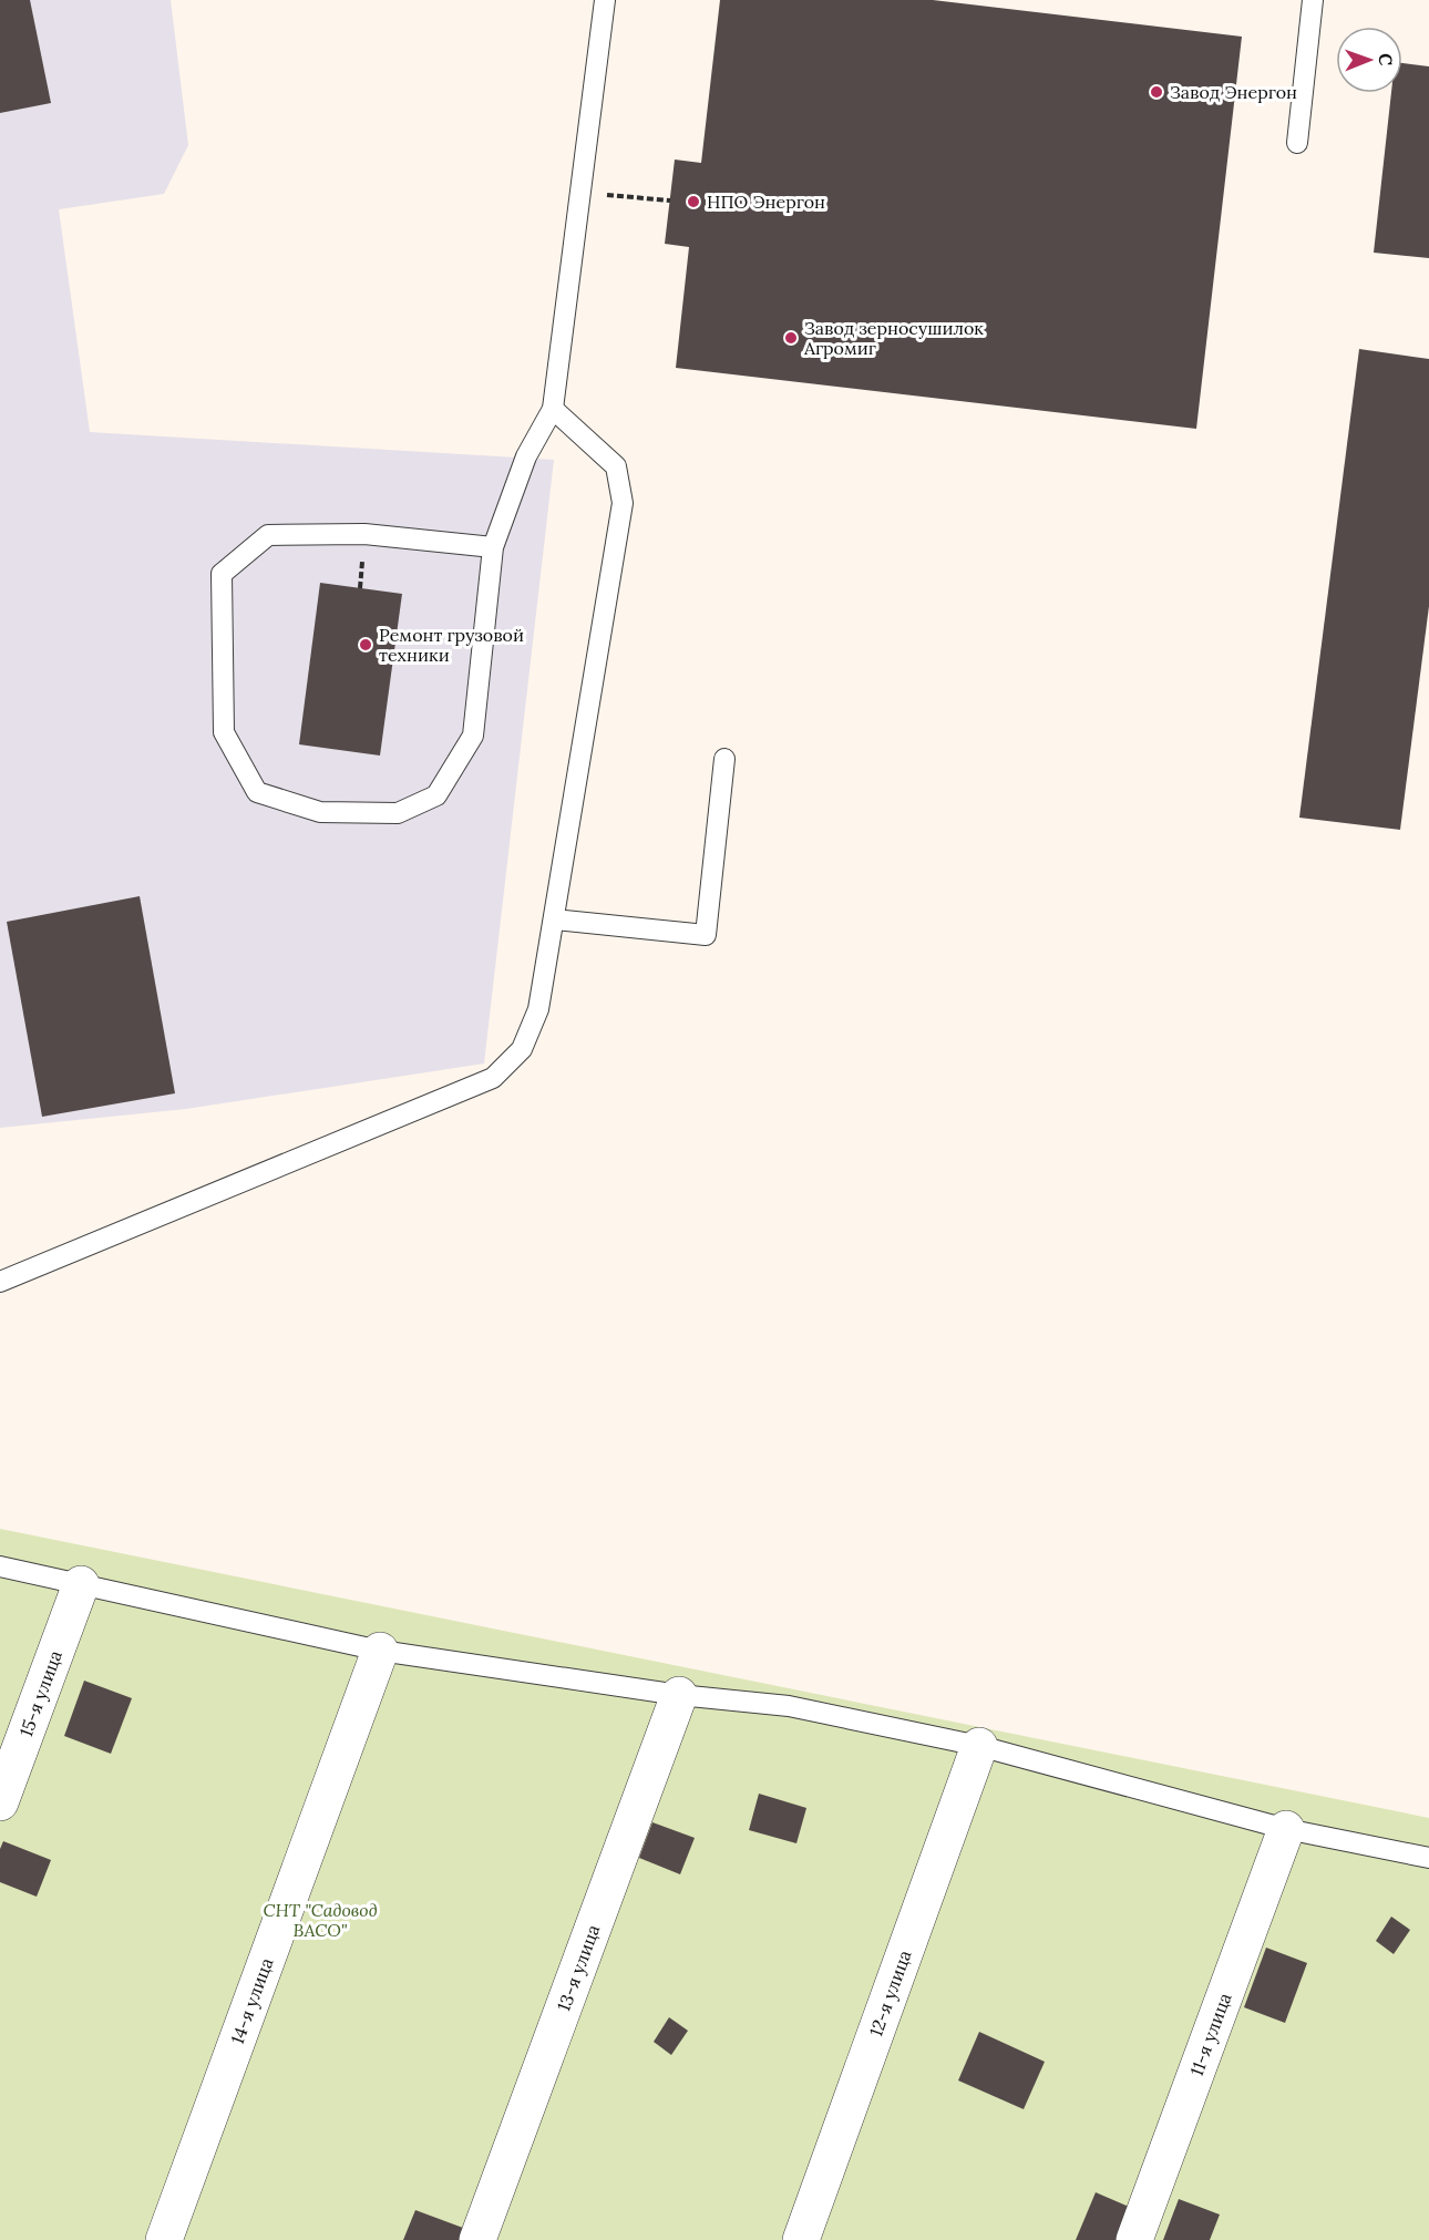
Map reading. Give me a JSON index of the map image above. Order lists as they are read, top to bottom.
{
  "streets": {
    "street": [
      "15-я улица",
      "13-я улица",
      "12-я улица",
      "14-я улица",
      "11-я улица"
    ]
  },
  "parks": ["СНТ \"Садовод ВАСО\""],
  "places": [
    "Завод Энергон",
    "НПО Энергон",
    "Завод зерносушилок Агромиг",
    "Ремонт грузовой техники"
  ],
  "north": "right"
}
